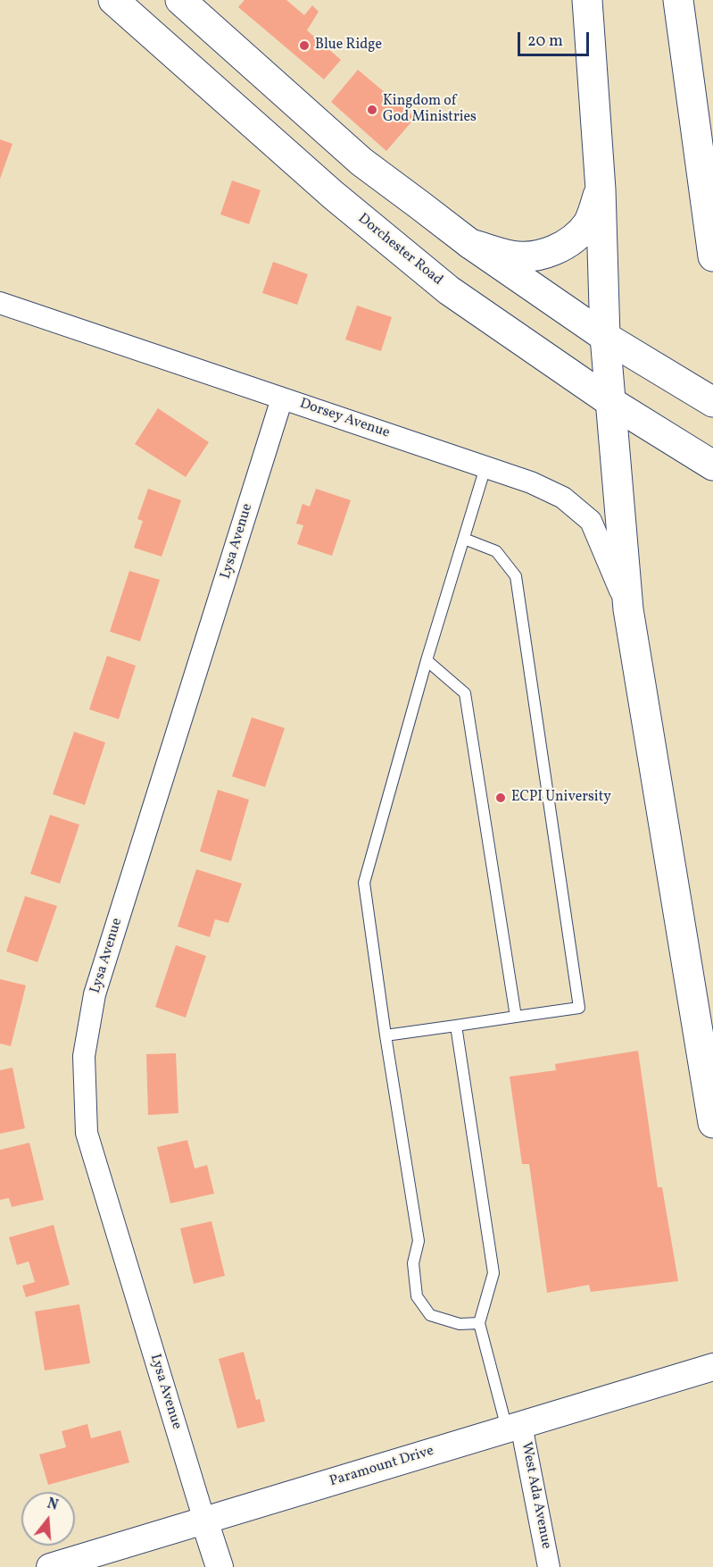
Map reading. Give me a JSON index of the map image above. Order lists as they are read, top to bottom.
{
  "streets": {
    "main road": ["Dorchester Road"],
    "street": [
      "Dorsey Avenue",
      "Lysa Avenue",
      "Paramount Drive",
      "West Ada Avenue"
    ]
  },
  "crossings": [
    ["Dorsey Avenue", "Lysa Avenue"],
    ["Lysa Avenue", "Paramount Drive"],
    ["Paramount Drive", "West Ada Avenue"]
  ],
  "places": ["Blue Ridge", "Kingdom of God Ministries", "ECPI University"],
  "scale_bar": "20 m",
  "north": "top"
}
